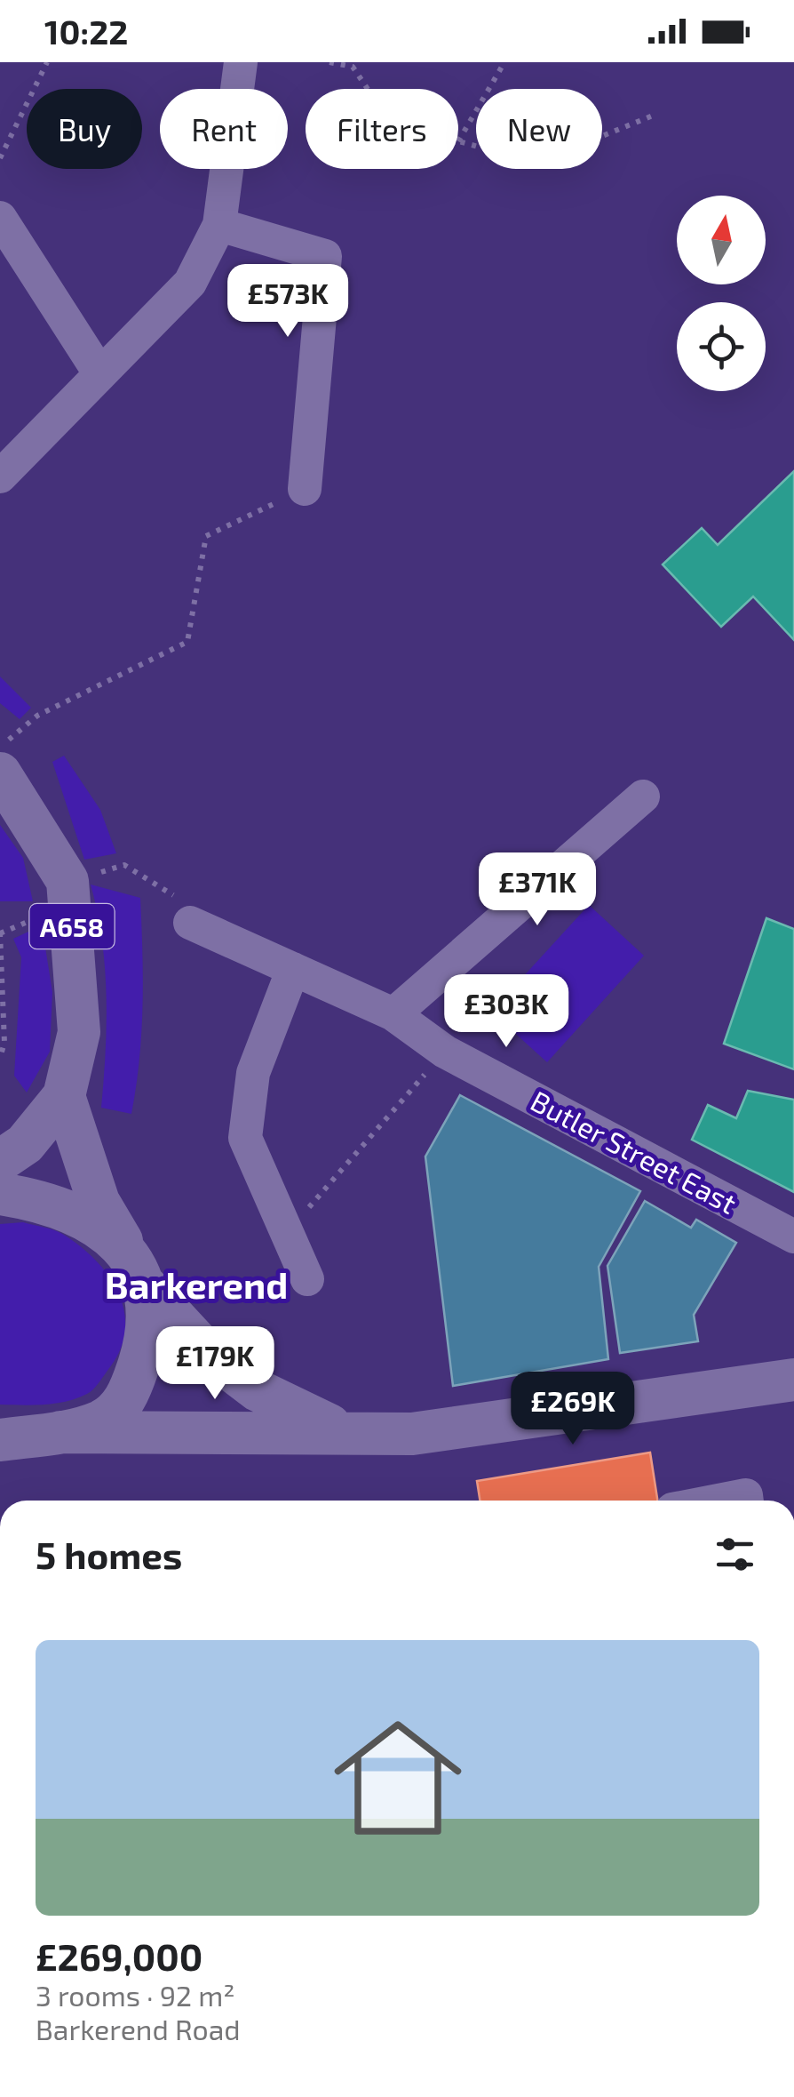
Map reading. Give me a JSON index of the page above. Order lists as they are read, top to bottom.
{
  "streets": {
    "main road": ["A658"],
    "street": ["Butler Street East"]
  },
  "districts": ["Barkerend"],
  "north": "top",
  "page": {
    "status": "10:22",
    "chip": [
      "Buy",
      "Rent",
      "Filters",
      "New"
    ],
    "price": [
      "£573K",
      "£371K",
      "£303K",
      "£179K",
      "£269K"
    ],
    "heading": "5 homes",
    "list": [
      {
        "name": "£269,000",
        "note": "3 rooms · 92 m² · Barkerend Road"
      }
    ]
  }
}
